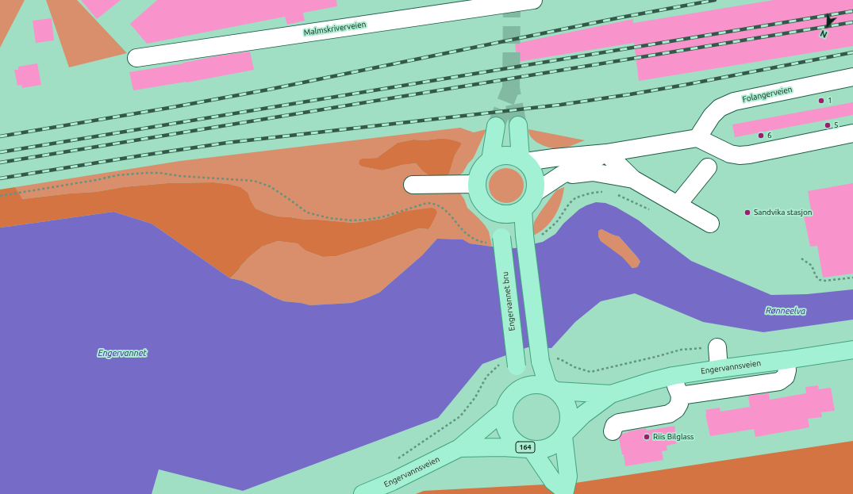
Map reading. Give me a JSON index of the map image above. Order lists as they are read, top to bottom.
{
  "streets": {
    "main road": ["Engervannet bru", "Engervannsveien", "164"],
    "street": ["Malmskriverveien", "Folangerveien"]
  },
  "crossings": [
    ["Engervannsveien", "164"]
  ],
  "water": ["Rønneelva", "Engervannet"],
  "places": [
    "1",
    "5",
    "6",
    "Sandvika stasjon",
    "Riis Bilglass"
  ],
  "north": "bottom left"
}
